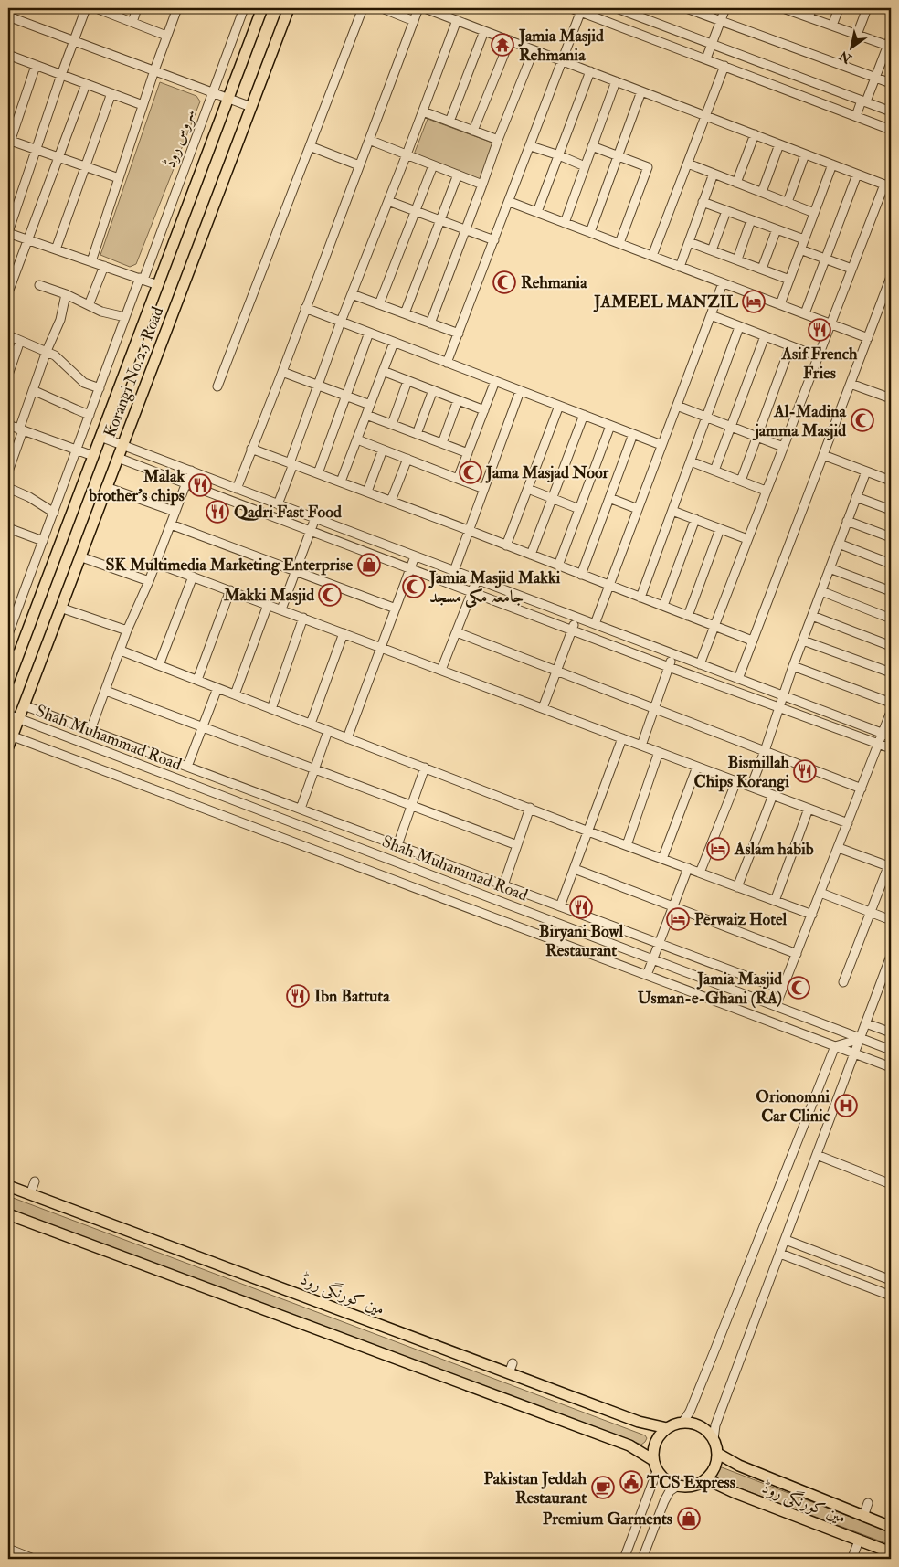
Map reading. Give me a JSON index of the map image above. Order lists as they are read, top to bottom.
{
  "streets": {
    "main road": ["Korangi No.2.5 Road", "مین کورنگی روڈ"],
    "street": ["سروس روڈ", "Shah Muhammad Road"]
  },
  "crossings": [
    ["Korangi No.2.5 Road", "Shah Muhammad Road"]
  ],
  "places": {
    "temple": ["Jamia Masjid Rehmania"],
    "mosque": [
      "Rehmania",
      "Al-Madina jamma Masjid",
      "Jama Masjad Noor",
      "Jamia Masjid Makki جامعہ مکی مسجد",
      "Makki Masjid",
      "Jamia Masjid Usman-e-Ghani (RA)"
    ],
    "hotel": ["JAMEEL MANZIL", "Aslam habib", "Perwaiz Hotel"],
    "restaurant": [
      "Asif French Fries",
      "Malak brother's chips",
      "Qadri Fast Food",
      "Bismillah Chips Korangi",
      "Biryani Bowl Restaurant",
      "Ibn Battuta"
    ],
    "shop": ["SK Multimedia Marketing Enterprise", "Premium Garments"],
    "hospital": ["Orionomni Car Clinic"],
    "public building": ["TCS Express"],
    "cafe": ["Pakistan Jeddah Restaurant"]
  },
  "north": "bottom left"
}
